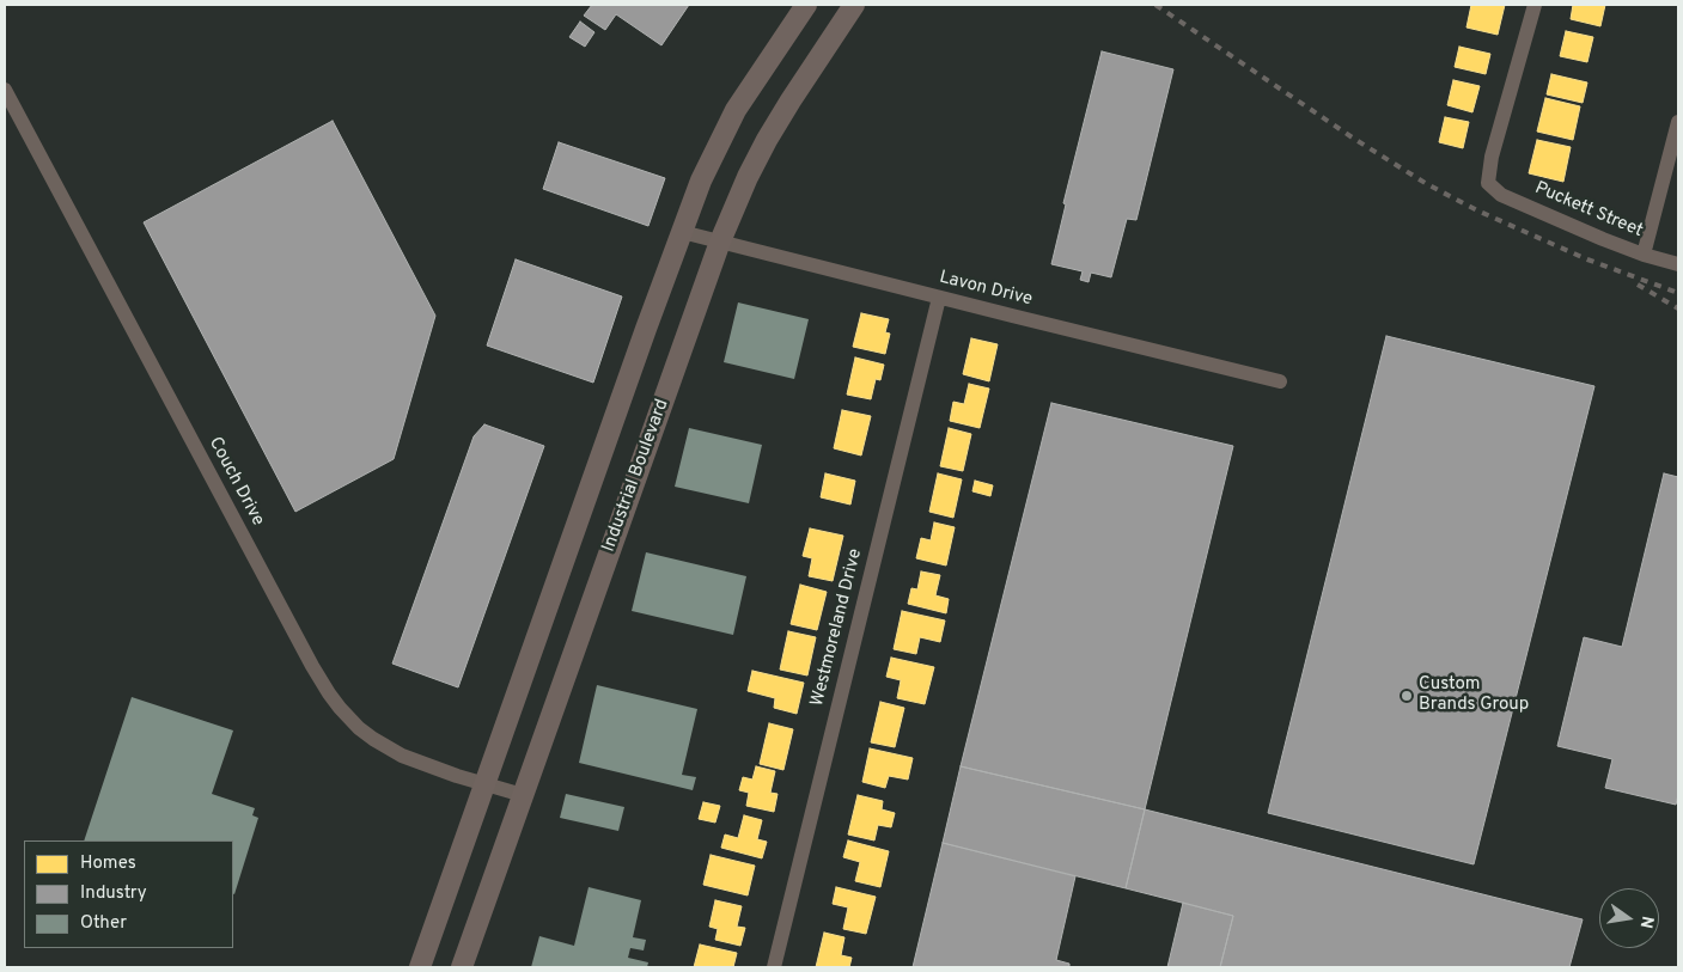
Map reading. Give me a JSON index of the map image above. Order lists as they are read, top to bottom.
{
  "streets": {
    "main road": ["Industrial Boulevard"],
    "street": [
      "Puckett Street",
      "Lavon Drive",
      "Couch Drive",
      "Westmoreland Drive"
    ]
  },
  "crossings": [
    ["Lavon Drive", "Industrial Boulevard"],
    ["Lavon Drive", "Westmoreland Drive"],
    ["Industrial Boulevard", "Couch Drive"]
  ],
  "places": ["Custom Brands Group"],
  "legend": ["Homes", "Industry", "Other"],
  "north": "right"
}
